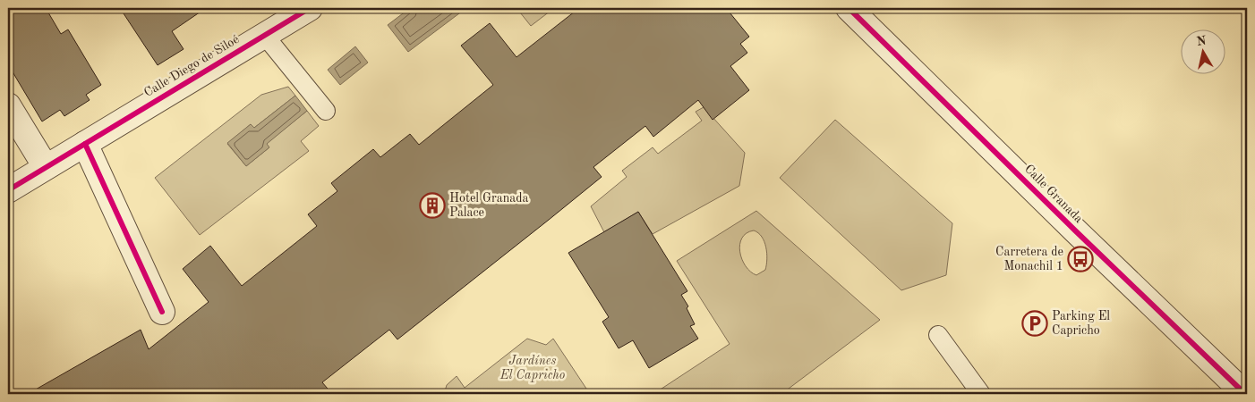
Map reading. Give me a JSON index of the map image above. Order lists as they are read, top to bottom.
{
  "streets": {
    "street": ["Calle Diego de Siloé", "Calle Granada"]
  },
  "parks": ["Jardínes El Capricho"],
  "places": {
    "building": ["Hotel Granada Palace"],
    "bus stop": ["Carretera de Monachil 1"],
    "parking": ["Parking El Capricho"]
  },
  "north": "top"
}
